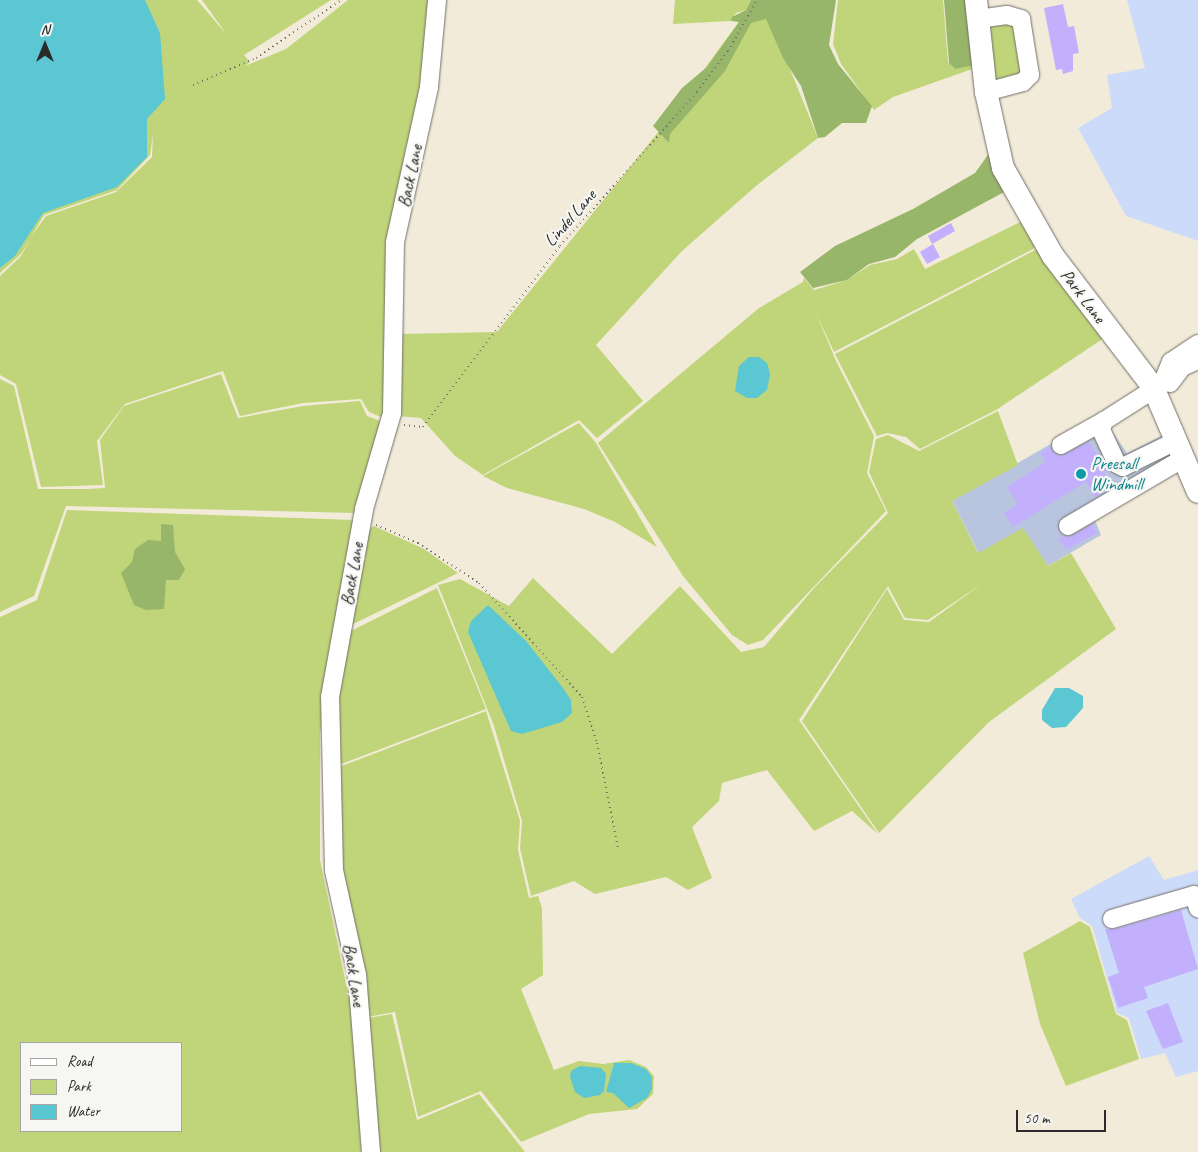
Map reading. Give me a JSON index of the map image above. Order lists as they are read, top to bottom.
{
  "streets": {
    "main road": ["Park Lane"],
    "street": ["Back Lane"],
    "path": ["Lindel Lane"]
  },
  "crossings": [
    ["Back Lane", "Lindel Lane"]
  ],
  "places": ["Preesall Windmill"],
  "legend": ["Road", "Park", "Water"],
  "scale_bar": "50 m",
  "north": "top"
}
